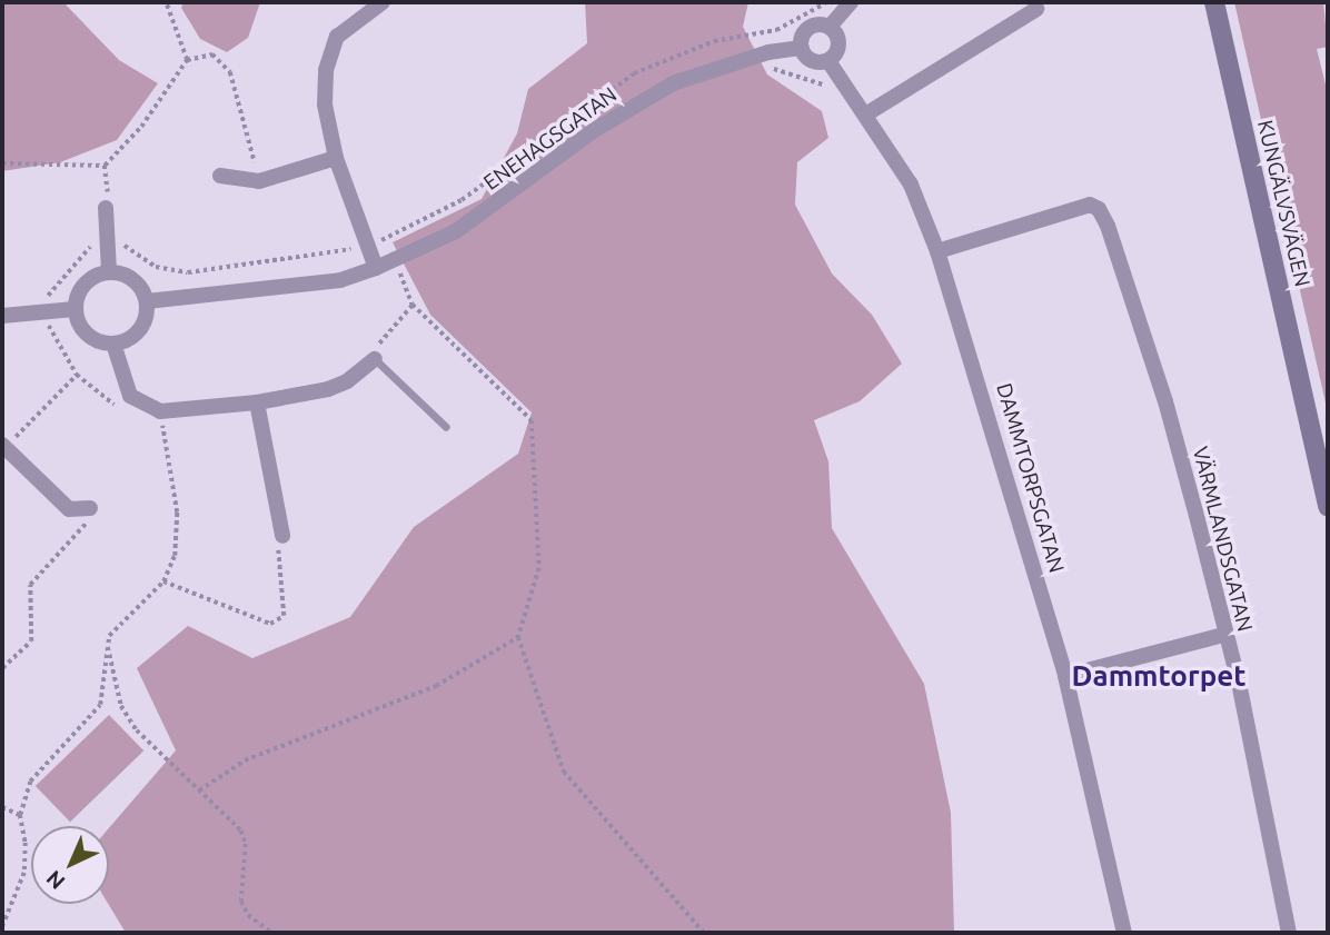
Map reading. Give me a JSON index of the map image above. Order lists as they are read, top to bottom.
{
  "streets": {
    "main road": ["KUNGÄLVSVÄGEN"],
    "street": ["ENEHAGSGATAN", "DAMMTORPSGATAN", "VÄRMLANDSGATAN"]
  },
  "crossings": [
    ["ENEHAGSGATAN", "DAMMTORPSGATAN"],
    ["DAMMTORPSGATAN", "VÄRMLANDSGATAN"]
  ],
  "districts": ["Dammtorpet"],
  "north": "bottom left"
}
